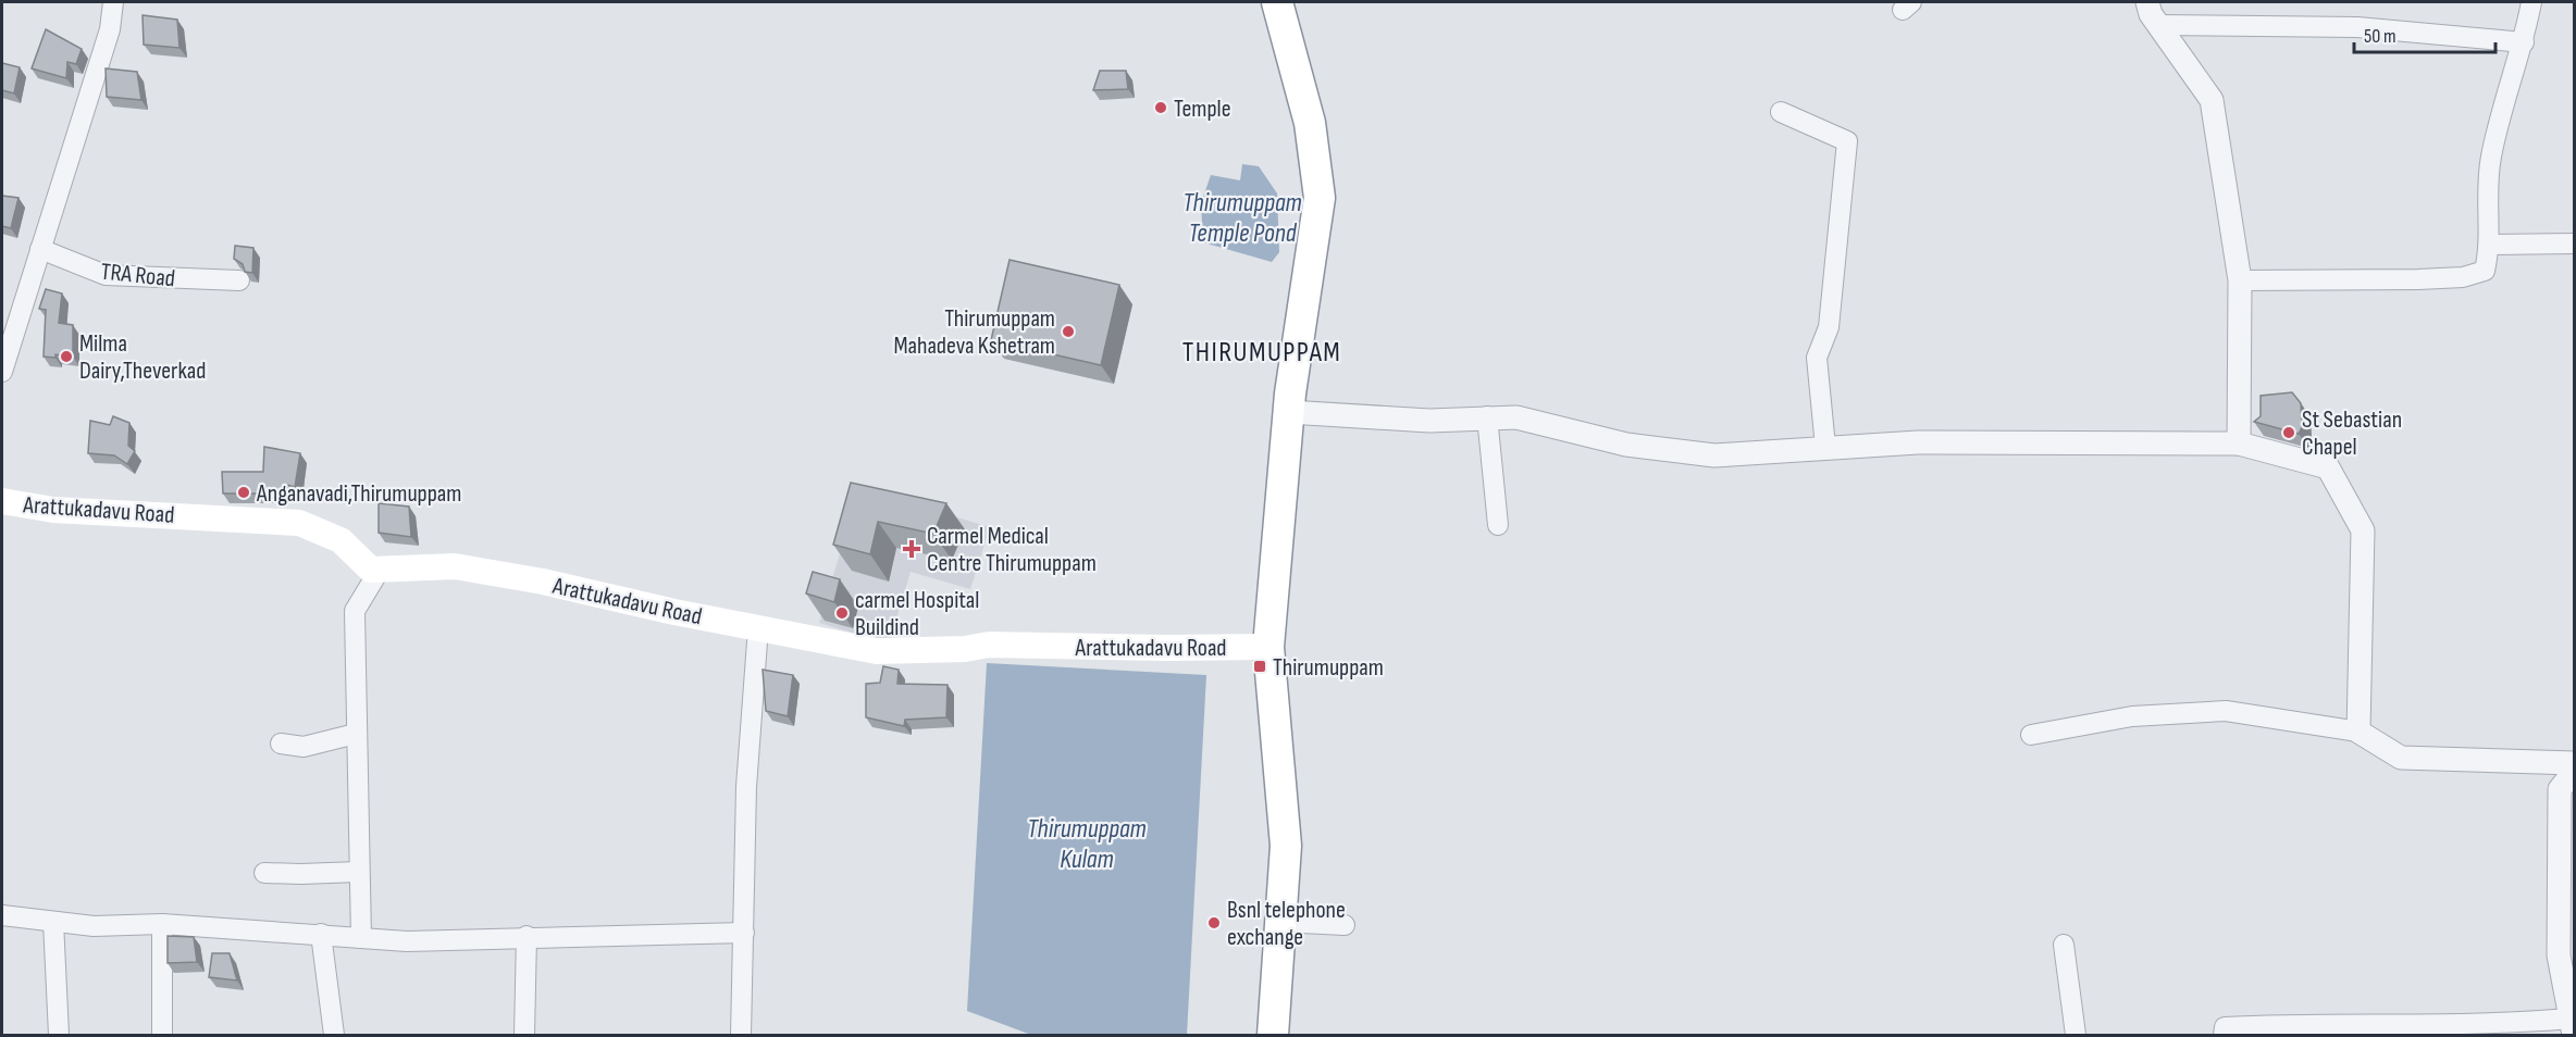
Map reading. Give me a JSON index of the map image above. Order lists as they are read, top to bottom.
{
  "streets": {
    "main road": ["Arattukadavu Road"],
    "street": ["TRA Road"]
  },
  "districts": ["THIRUMUPPAM"],
  "water": ["Thirumuppam Temple Pond", "Thirumuppam Kulam"],
  "places": {
    "other": [
      "Temple",
      "Thirumuppam Mahadeva Kshetram",
      "Milma Dairy,Theverkad",
      "St Sebastian Chapel",
      "Anganavadi,Thirumuppam",
      "carmel Hospital Buildind",
      "Bsnl telephone exchange"
    ],
    "health": ["Carmel Medical Centre Thirumuppam"],
    "transit": ["Thirumuppam"]
  },
  "scale_bar": "50 m"
}
